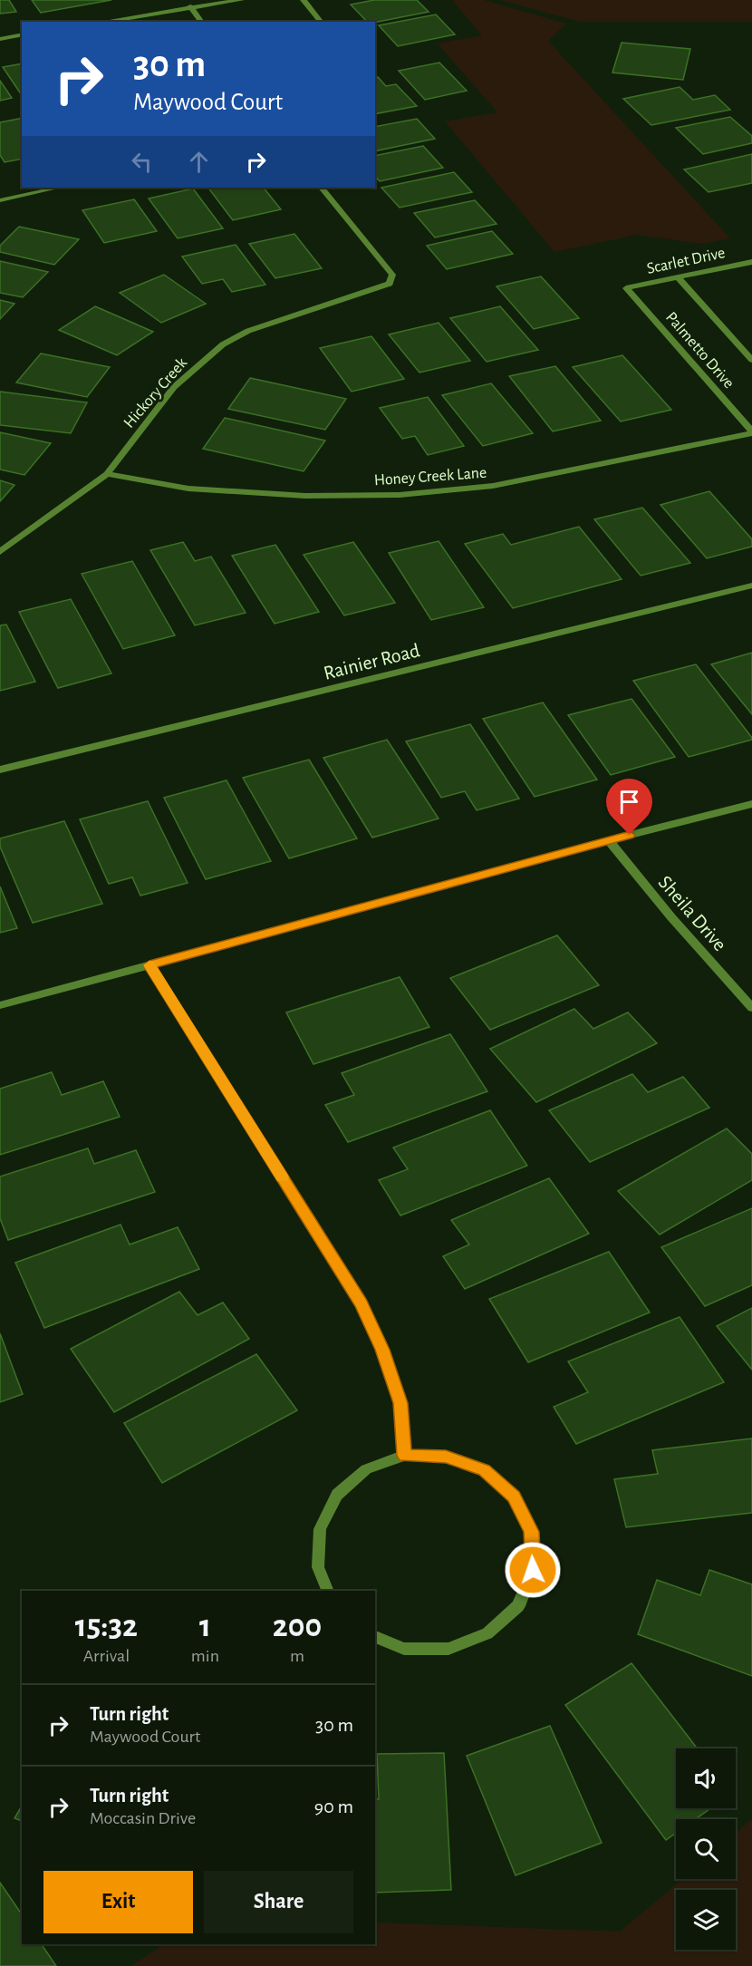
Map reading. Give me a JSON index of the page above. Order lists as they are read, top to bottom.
{
  "streets": {
    "street": [
      "Scarlet Drive",
      "Palmetto Drive",
      "Hickory Creek",
      "Honey Creek Lane",
      "Rainier Road",
      "Sheila Drive"
    ]
  },
  "crossings": [
    ["Scarlet Drive", "Palmetto Drive"],
    ["Palmetto Drive", "Honey Creek Lane"],
    ["Hickory Creek", "Honey Creek Lane"]
  ],
  "page": {
    "turn": ["30 m", "Maywood Court"],
    "eta": [
      "15:32",
      "Arrival",
      "1",
      "min",
      "200",
      "m"
    ],
    "list": [
      {
        "name": "Turn right",
        "note": "Maywood Court",
        "value": "30 m"
      },
      {
        "name": "Turn right",
        "note": "Moccasin Drive",
        "value": "90 m"
      }
    ],
    "buttons": ["Exit", "Share"]
  }
}
